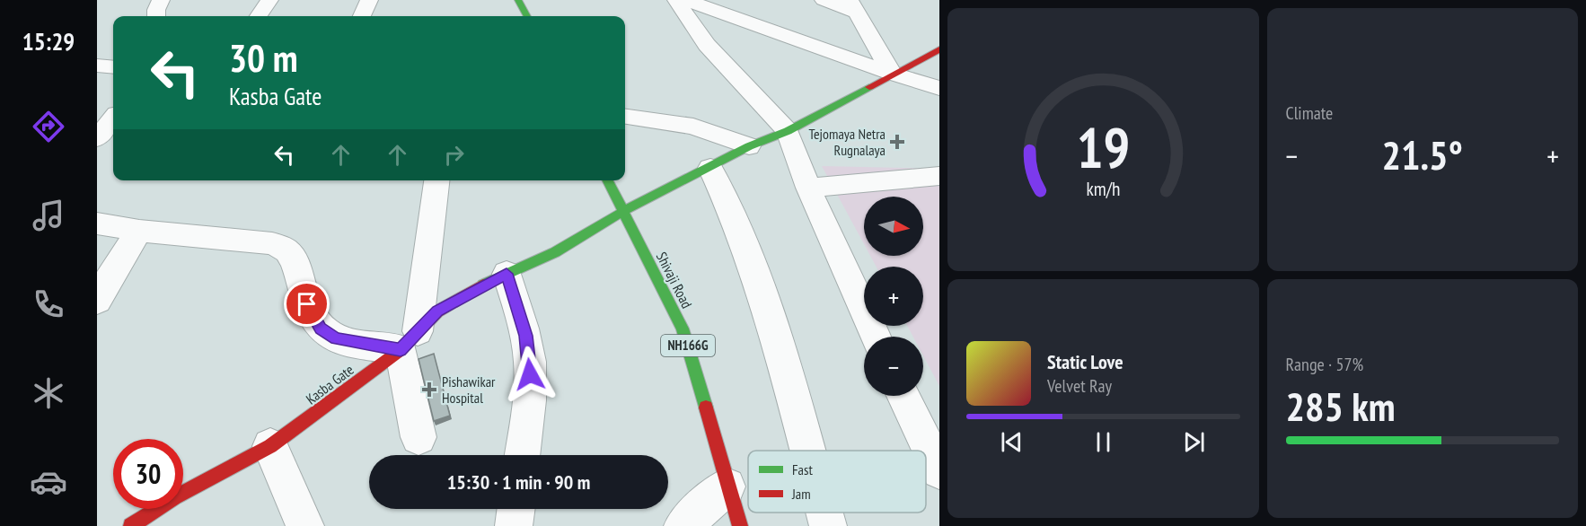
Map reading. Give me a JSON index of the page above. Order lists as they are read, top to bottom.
{
  "streets": {
    "main road": ["Shivaji Road", "NH166G", "Kasba Gate"]
  },
  "crossings": [
    ["Shivaji Road", "Kasba Gate"]
  ],
  "places": {
    "health": ["Tejomaya Netra Rugnalaya", "Pishawikar Hospital"]
  },
  "legend": ["Fast", "Jam"],
  "north": "right",
  "page": {
    "tabs": "15:29",
    "tile": [
      "Climate",
      ["Range · 57%", "285 km"]
    ],
    "turn": ["30 m", "Kasba Gate"],
    "heat": ["−", "21.5°", "+"],
    "map_buttons": ["+", "−"],
    "song": ["Static Love", "Velvet Ray"],
    "limit": "30",
    "trip": "15:30 · 1 min · 90 m",
    "gauge": ["19", "km/h"]
  }
}
